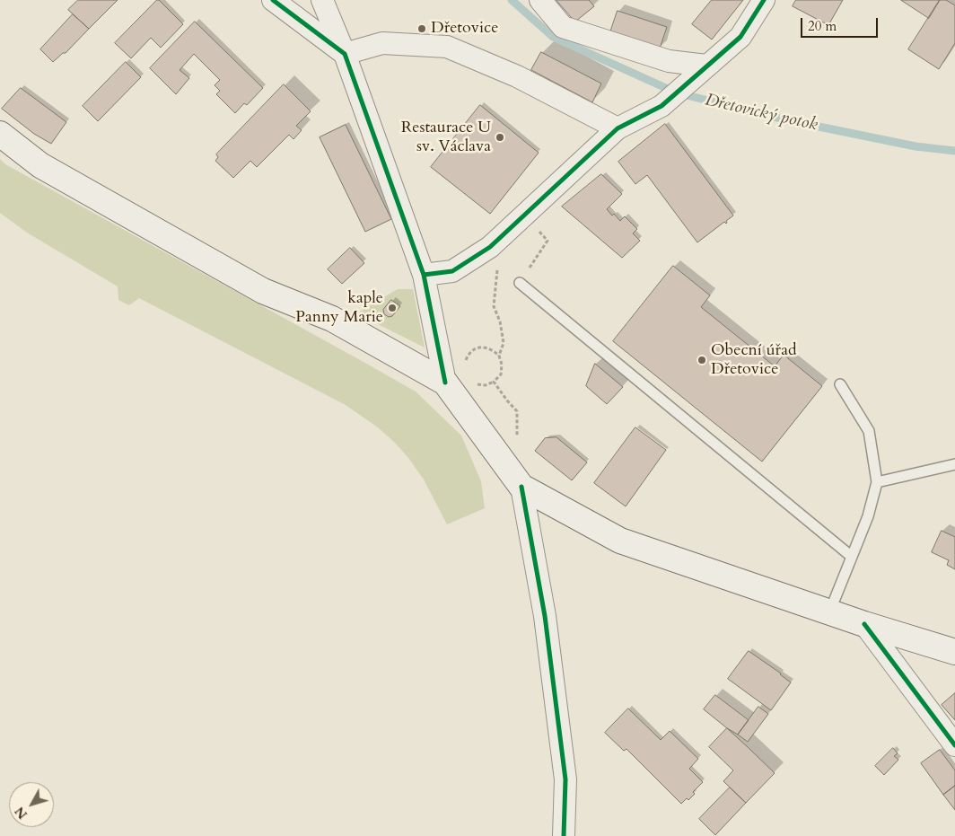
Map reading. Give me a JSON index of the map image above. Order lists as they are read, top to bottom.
{
  "water": ["Dřetovický potok"],
  "places": [
    "Dřetovice",
    "Restaurace U sv. Václava",
    "kaple Panny Marie",
    "Obecní úřad Dřetovice"
  ],
  "scale_bar": "20 m",
  "north": "bottom left"
}
